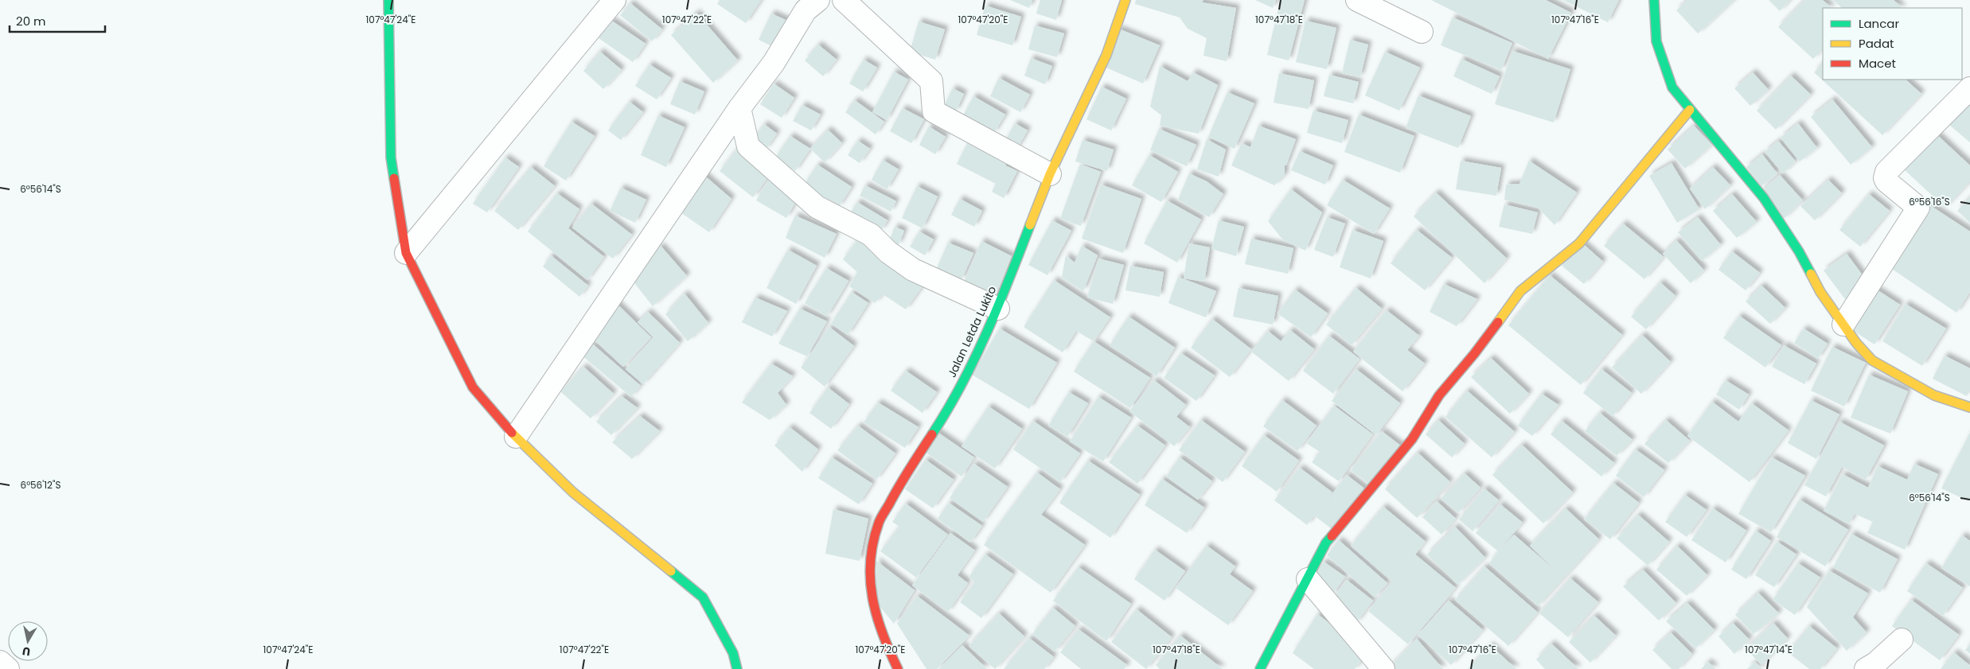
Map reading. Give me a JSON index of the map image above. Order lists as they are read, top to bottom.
{
  "streets": {
    "street": ["Jalan Letda Lukito"]
  },
  "legend": ["Lancar", "Padat", "Macet"],
  "scale_bar": "20 m",
  "north": "bottom",
  "coordinates": [
    "107°47'24\"E",
    "107°47'22\"E",
    "107°47'20\"E",
    "107°47'18\"E",
    "107°47'16\"E",
    "6°56'14\"S",
    "6°56'16\"S",
    "6°56'12\"S",
    "107°47'14\"E"
  ]
}
